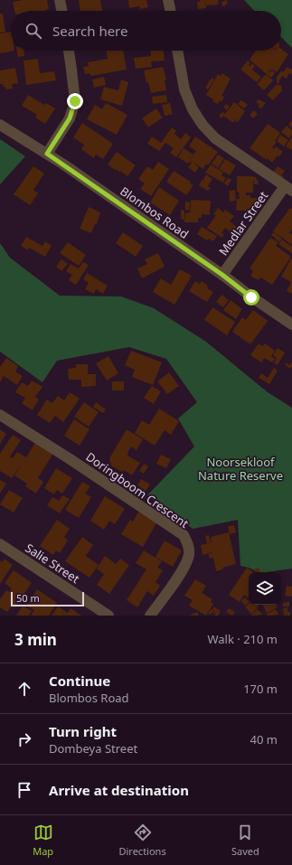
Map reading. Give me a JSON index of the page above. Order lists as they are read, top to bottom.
{
  "streets": {
    "street": [
      "Blombos Road",
      "Medlar Street",
      "Doringboom Crescent",
      "Salie Street"
    ]
  },
  "crossings": [
    ["Blombos Road", "Medlar Street"]
  ],
  "parks": ["Noorsekloof Nature Reserve"],
  "scale_bar": "50 m",
  "page": {
    "search": "Search here",
    "scale": "50 m",
    "heading": ["3 min", "Walk · 210 m"],
    "list": [
      ["Continue", "Blombos Road", "170 m"],
      ["Turn right", "Dombeya Street", "40 m"],
      "Arrive at destination"
    ],
    "nav": ["Map", "Directions", "Saved"]
  }
}
